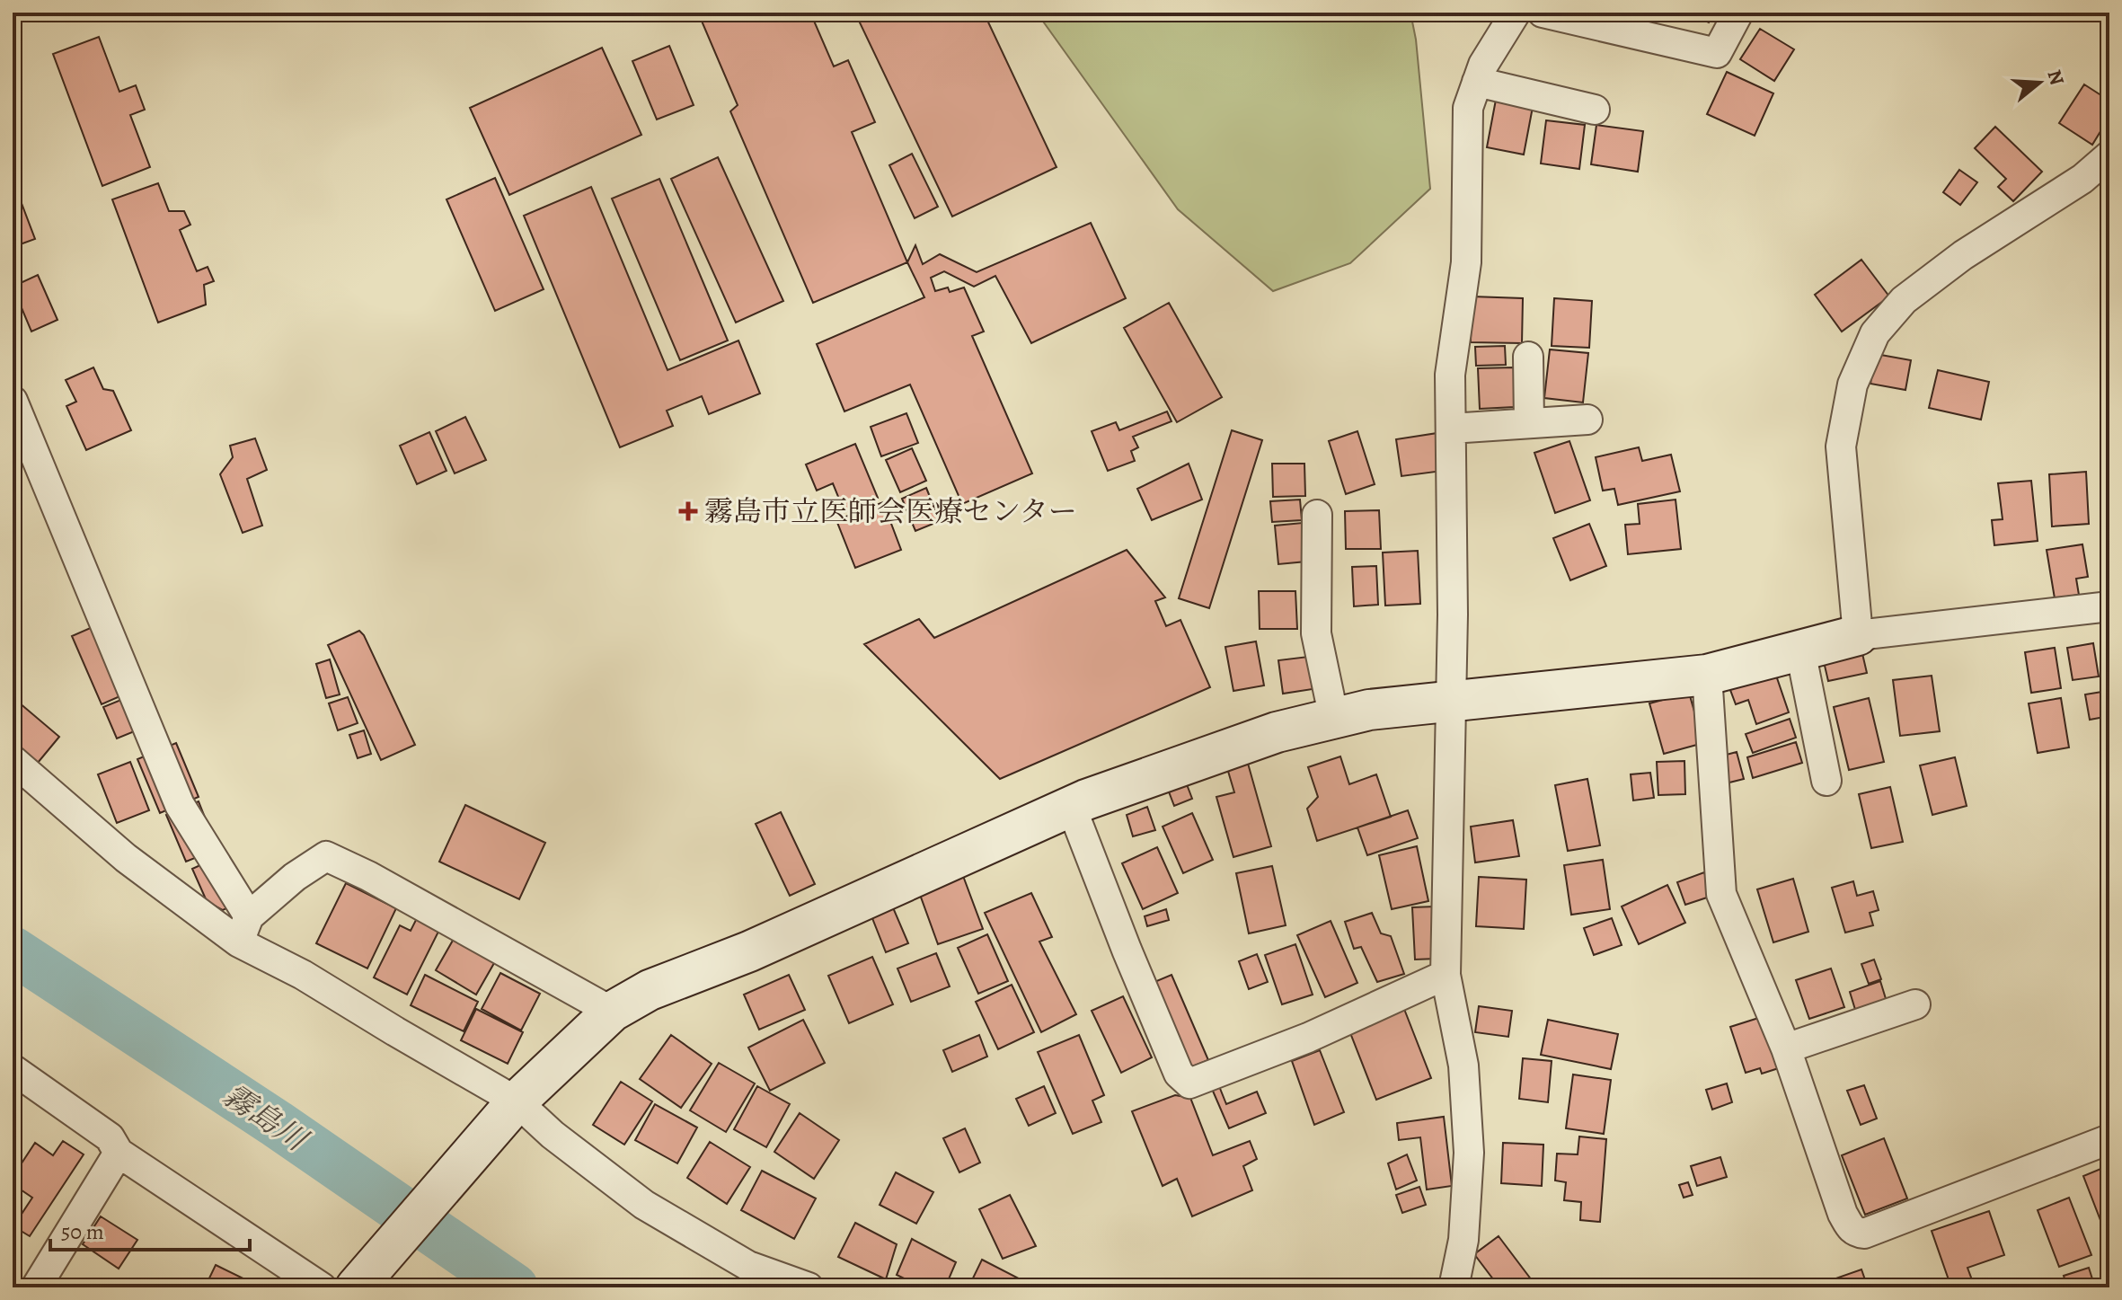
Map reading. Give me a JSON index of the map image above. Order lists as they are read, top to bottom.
{
  "water": ["霧島川"],
  "places": {
    "health": ["霧島市立医師会医療センター"]
  },
  "scale_bar": "50 m",
  "north": "right"
}
